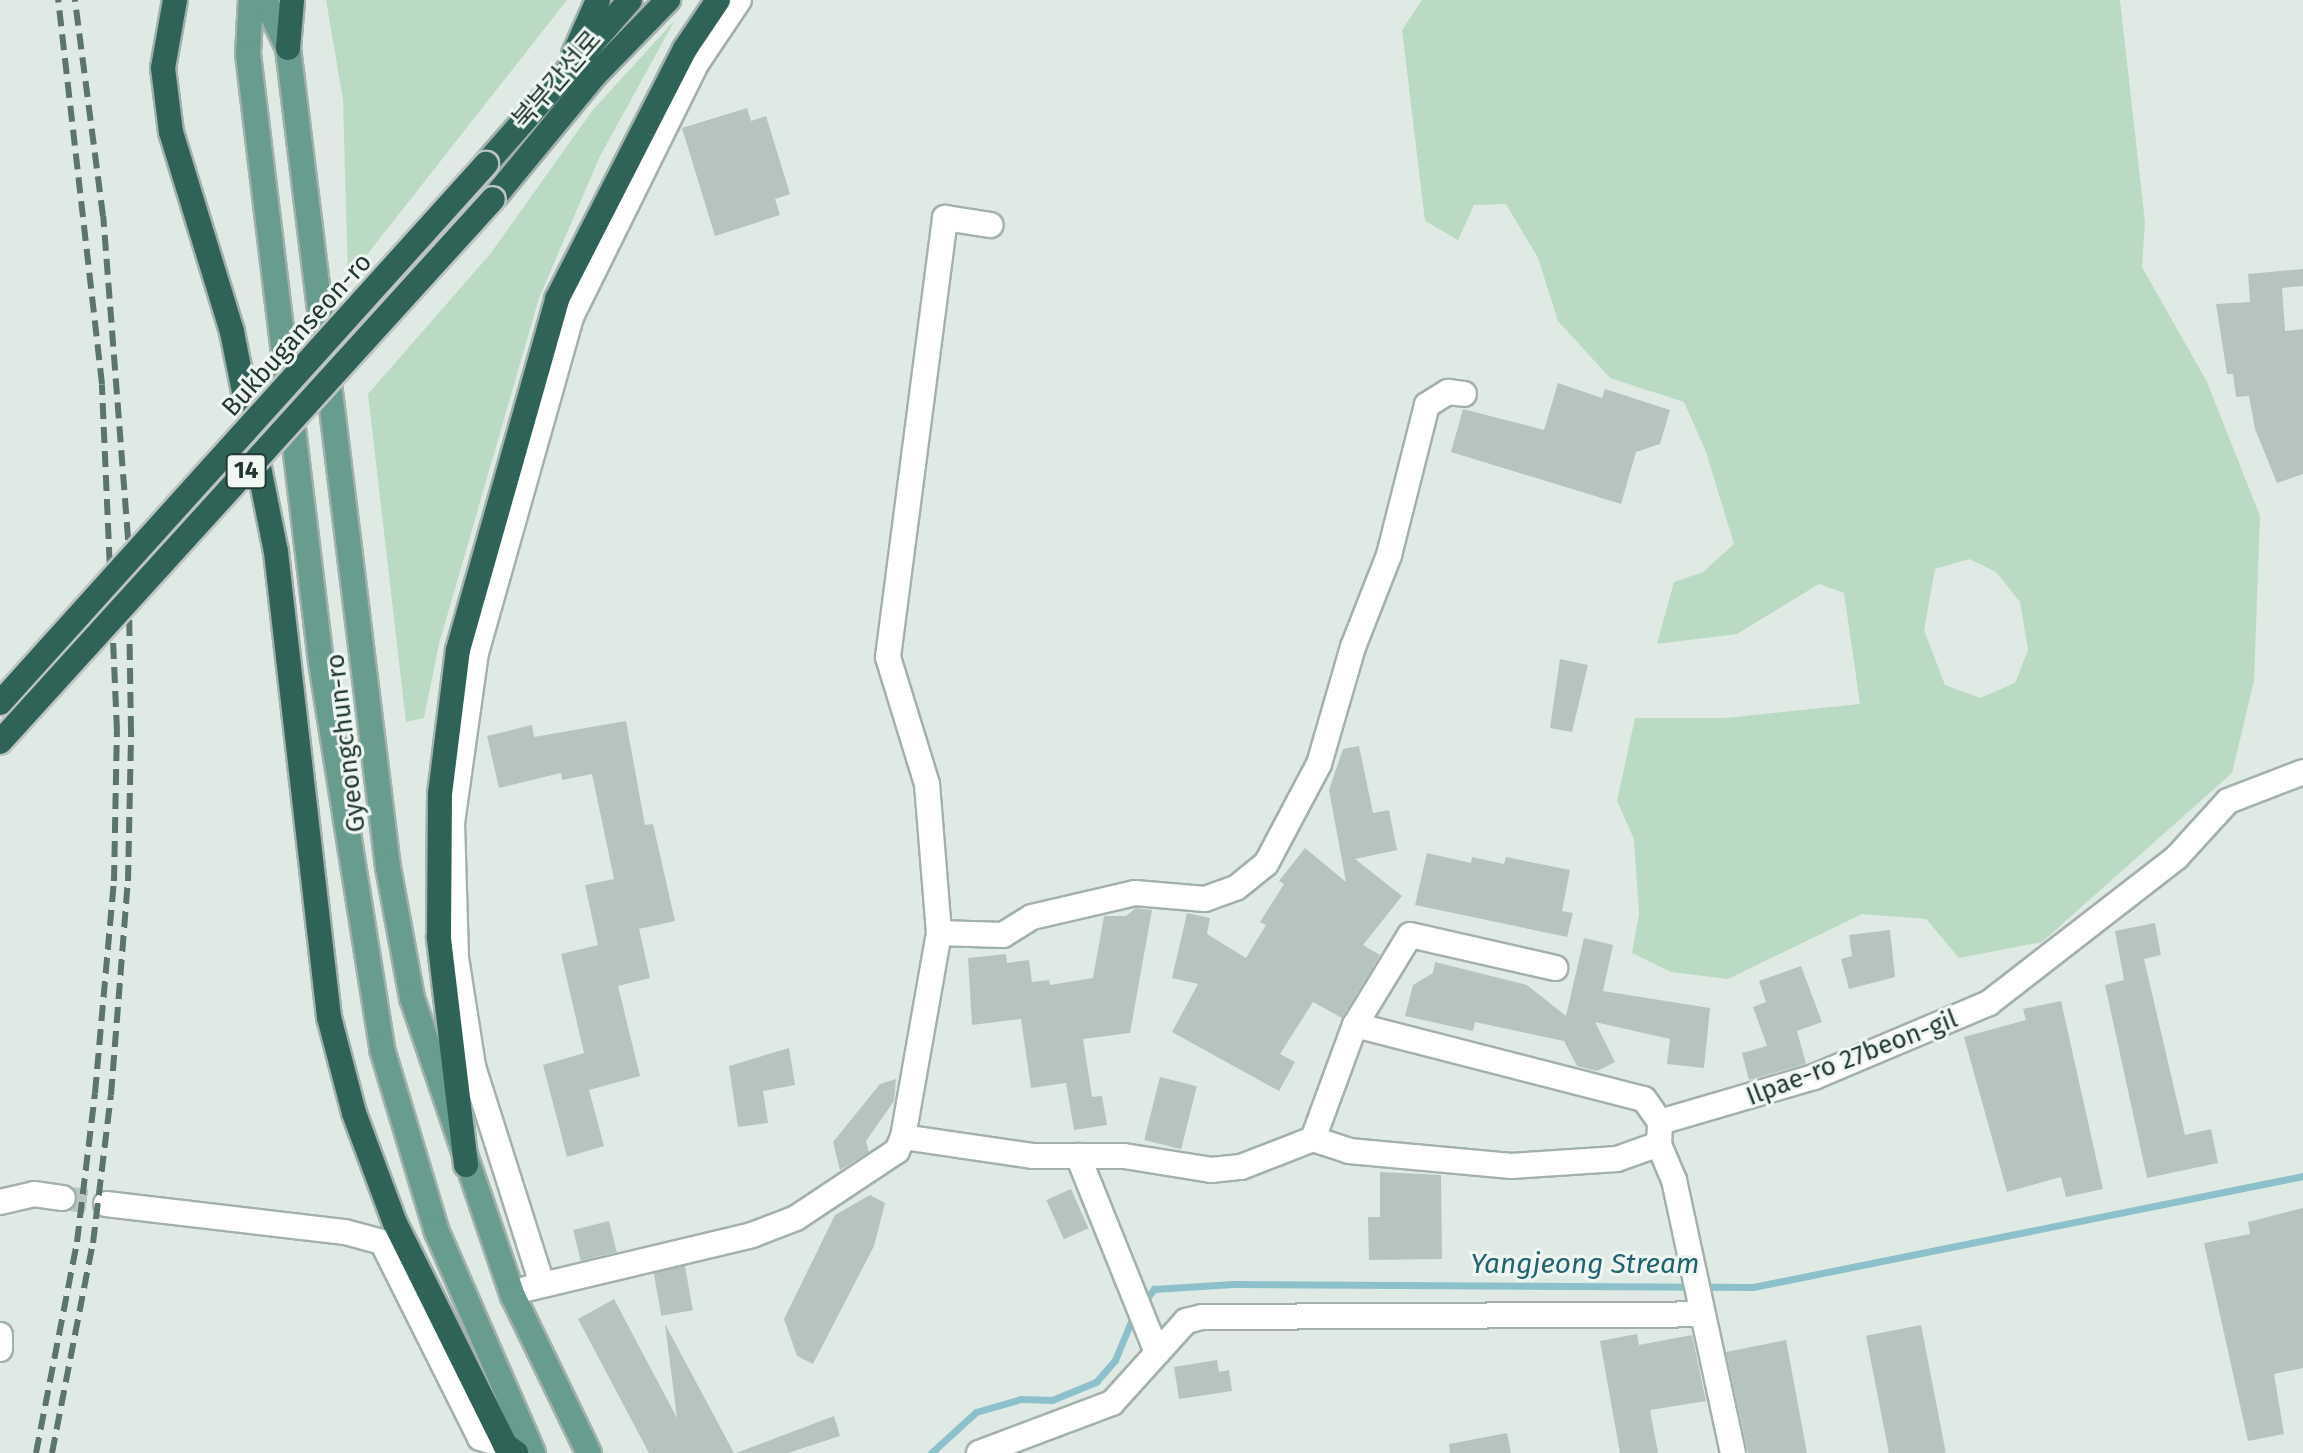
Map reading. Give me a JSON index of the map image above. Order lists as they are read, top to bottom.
{
  "streets": {
    "highway": ["북부간선로", "Bukbuganseon-ro", "14"],
    "main road": ["Gyeongchun-ro"],
    "street": ["Ilpae-ro 27beon-gil"]
  },
  "crossings": [
    ["북부간선로", "Bukbuganseon-ro"]
  ],
  "water": ["Yangjeong Stream"]
}
